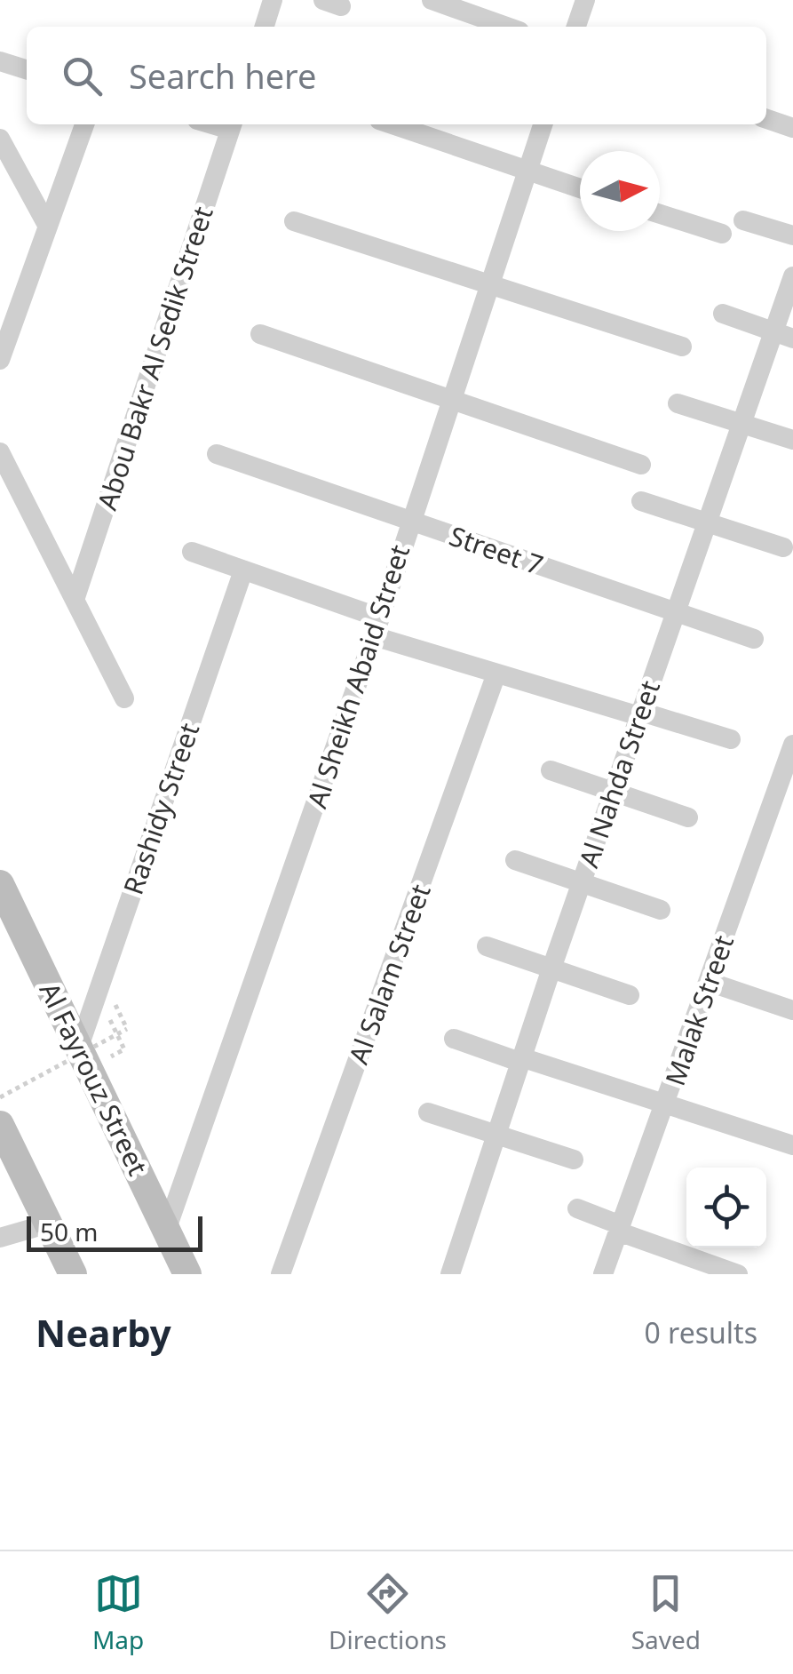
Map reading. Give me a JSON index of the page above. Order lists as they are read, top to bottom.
{
  "streets": {
    "main road": ["Al Fayrouz Street"],
    "street": [
      "Abou Bakr Al Sedik Street",
      "Street 7",
      "Al Sheikh Abaid Street",
      "Al Nahda Street",
      "Rashidy Street",
      "Al Salam Street",
      "Malak Street"
    ]
  },
  "crossings": [
    ["Street 7", "Al Sheikh Abaid Street"],
    ["Street 7", "Al Nahda Street"],
    ["Al Sheikh Abaid Street", "Al Fayrouz Street"],
    ["Rashidy Street", "Al Fayrouz Street"]
  ],
  "scale_bar": "50 m",
  "north": "right",
  "page": {
    "search": "Search here",
    "scale": "50 m",
    "heading": ["Nearby", "0 results"],
    "nav": ["Map", "Directions", "Saved"]
  }
}
